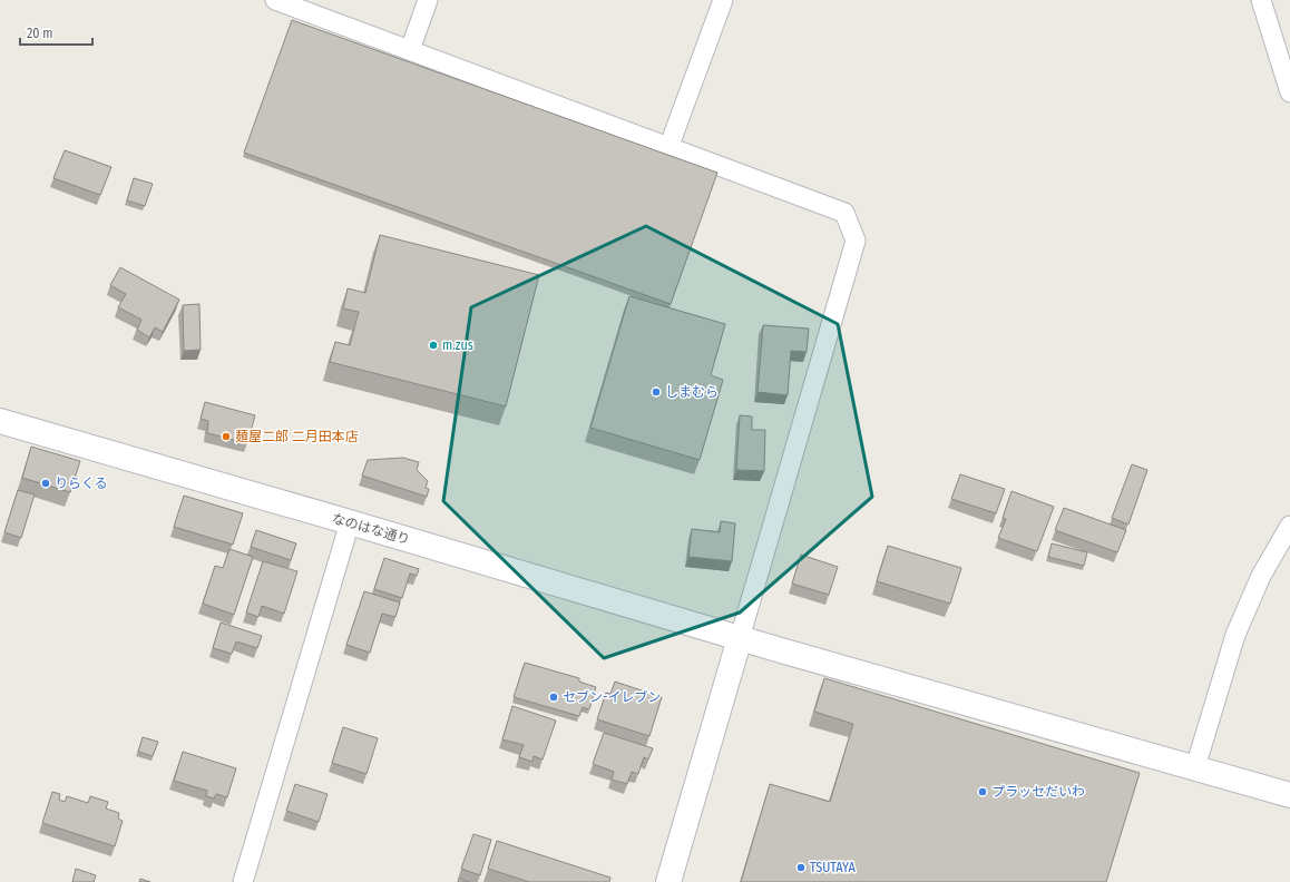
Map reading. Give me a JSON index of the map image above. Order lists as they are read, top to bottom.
{
  "streets": {
    "street": ["なのはな通り"]
  },
  "places": [
    "m.zus",
    "しまむら",
    "麺屋二郎 二月田本店",
    "りらくる",
    "セブン-イレブン",
    "プラッセだいわ",
    "TSUTAYA"
  ],
  "scale_bar": "20 m"
}
